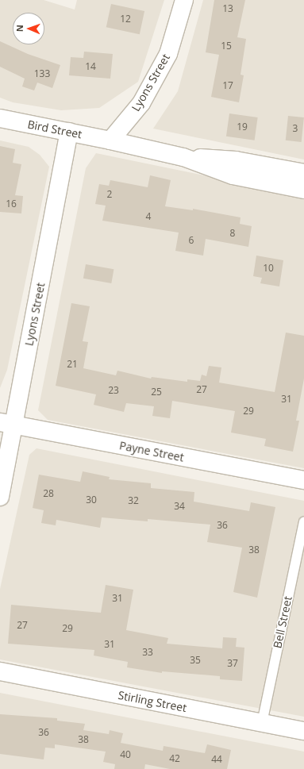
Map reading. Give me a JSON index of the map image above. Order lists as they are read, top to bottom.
{
  "streets": {
    "street": [
      "Lyons Street",
      "Bird Street",
      "Payne Street",
      "Stirling Street"
    ],
    "lane": ["Bell Street"]
  },
  "crossings": [
    ["Lyons Street", "Bird Street"],
    ["Lyons Street", "Payne Street"],
    ["Bell Street", "Stirling Street"]
  ],
  "house_numbers": [
    "13",
    "12",
    "15",
    "14",
    "133",
    "17",
    "19",
    "3",
    "2",
    "16",
    "4",
    "8",
    "6",
    "10",
    "21",
    "27",
    "23",
    "25",
    "31",
    "29",
    "28",
    "30",
    "32",
    "34",
    "36",
    "38",
    "31",
    "27",
    "29",
    "31",
    "33",
    "35",
    "37",
    "36",
    "38",
    "40",
    "42",
    "44"
  ],
  "north": "left"
}
